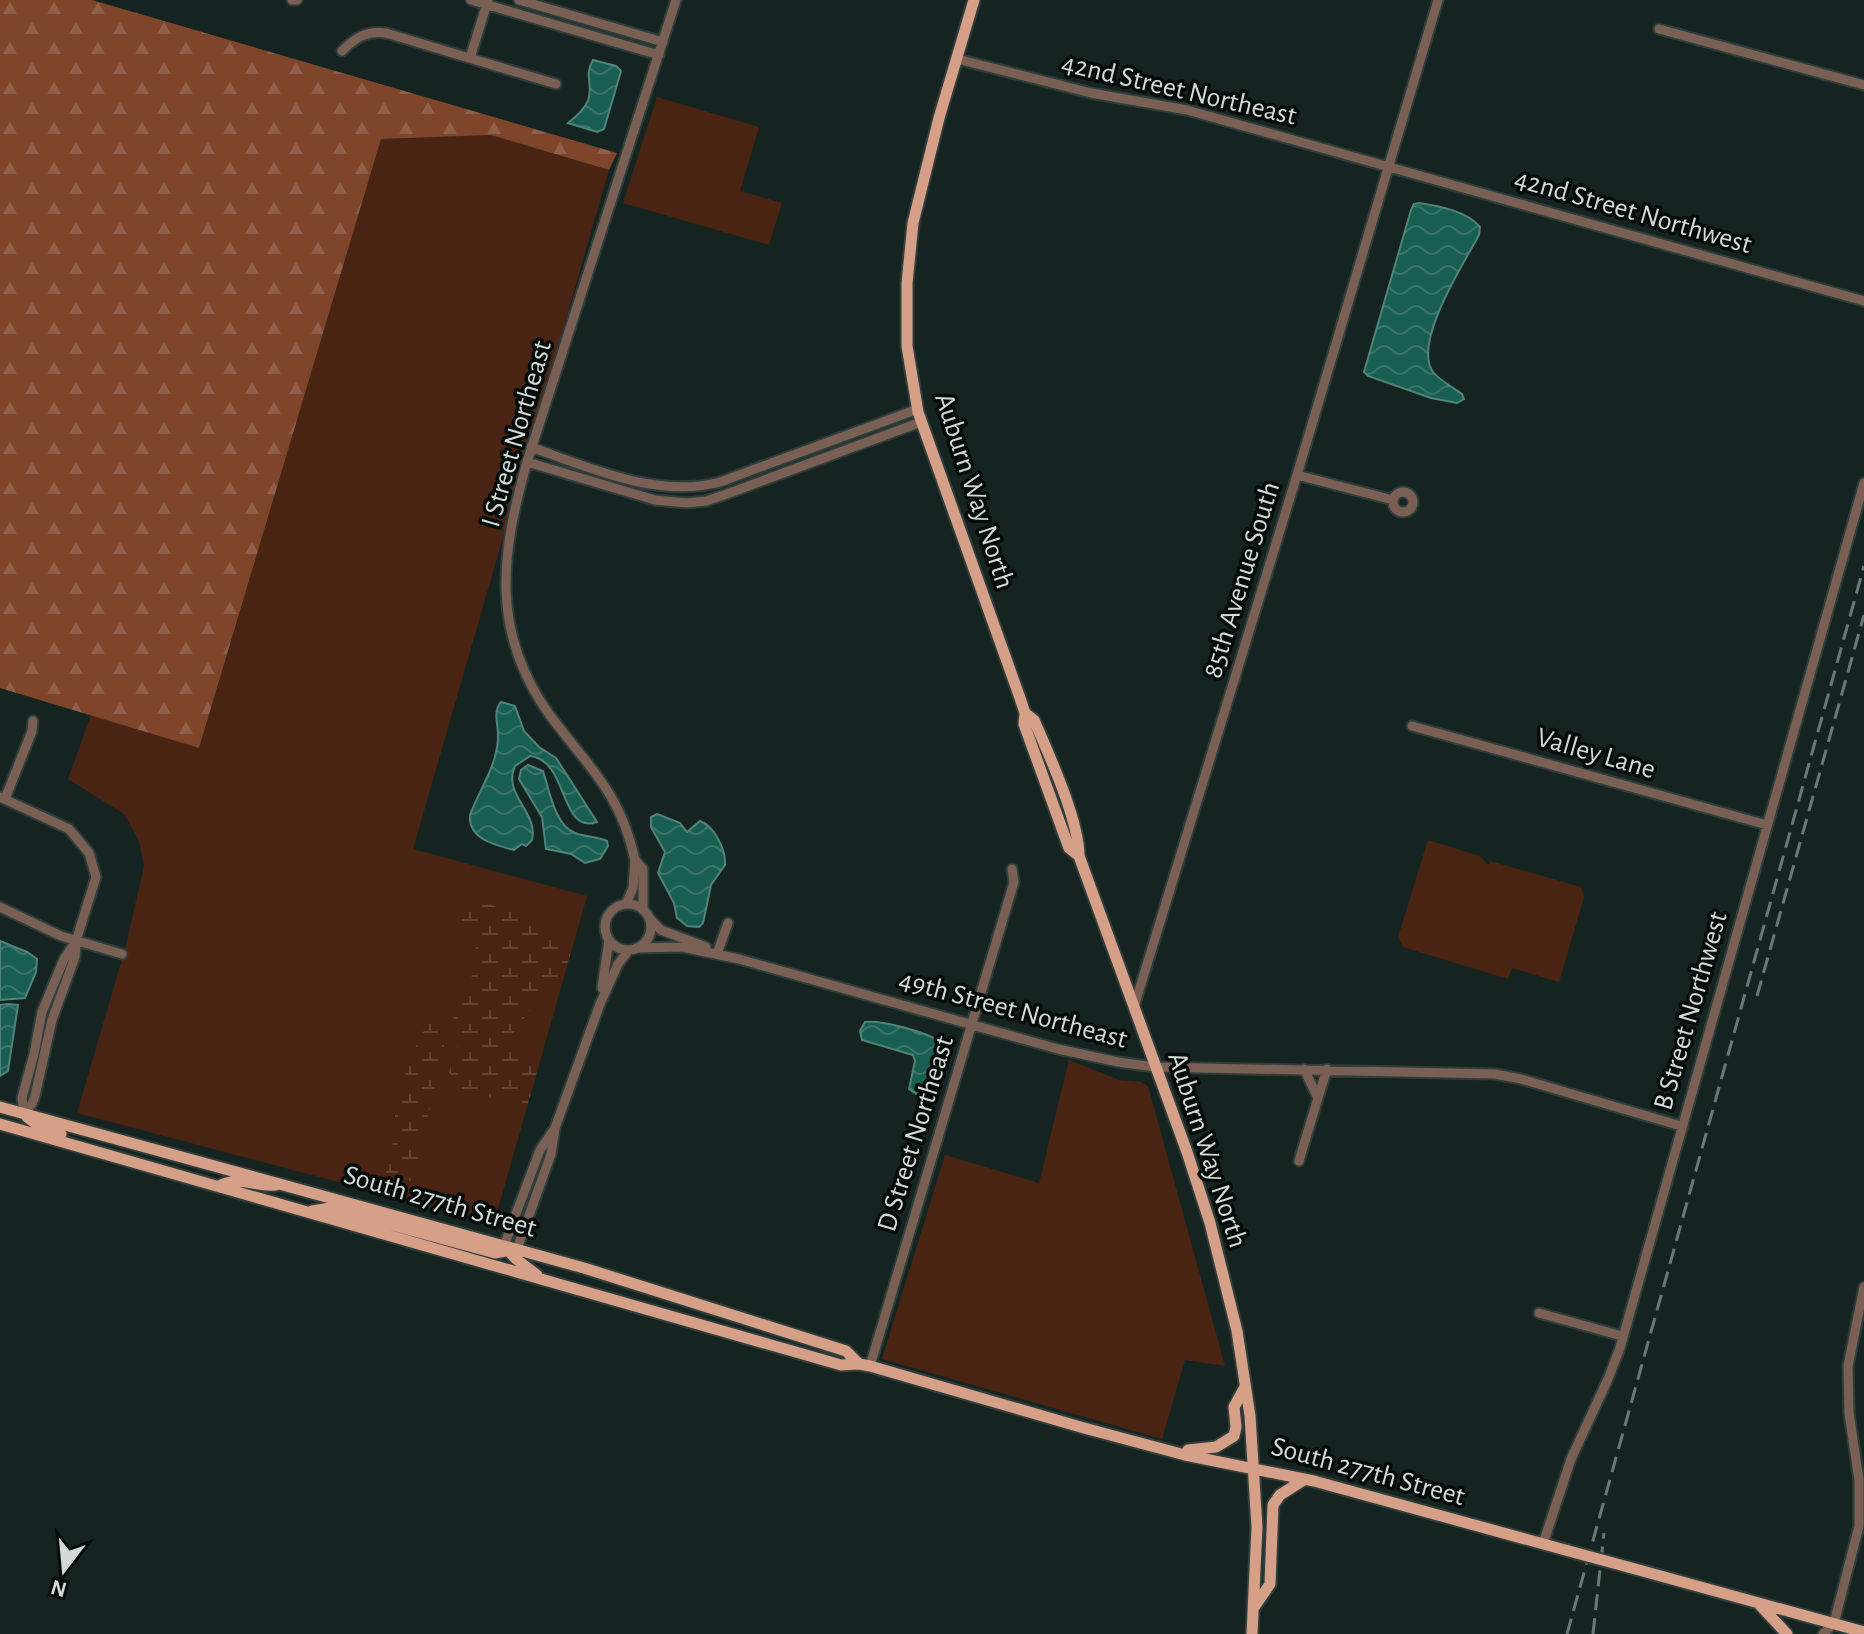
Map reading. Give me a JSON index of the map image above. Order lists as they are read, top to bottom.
{
  "streets": {
    "main road": ["Auburn Way North", "South 277th Street"],
    "street": [
      "42nd Street Northeast",
      "42nd Street Northwest",
      "I Street Northeast",
      "85th Avenue South",
      "Valley Lane",
      "49th Street Northeast",
      "B Street Northwest",
      "D Street Northeast"
    ]
  },
  "crossings": [
    ["42nd Street Northeast", "42nd Street Northwest"],
    ["42nd Street Northeast", "Auburn Way North"],
    ["42nd Street Northeast", "85th Avenue South"],
    ["42nd Street Northwest", "85th Avenue South"],
    ["I Street Northeast", "49th Street Northeast"],
    ["Auburn Way North", "85th Avenue South"],
    ["Auburn Way North", "49th Street Northeast"],
    ["Auburn Way North", "South 277th Street"],
    ["Valley Lane", "B Street Northwest"],
    ["49th Street Northeast", "B Street Northwest"],
    ["49th Street Northeast", "D Street Northeast"],
    ["B Street Northwest", "South 277th Street"],
    ["D Street Northeast", "South 277th Street"]
  ],
  "north": "bottom"
}
